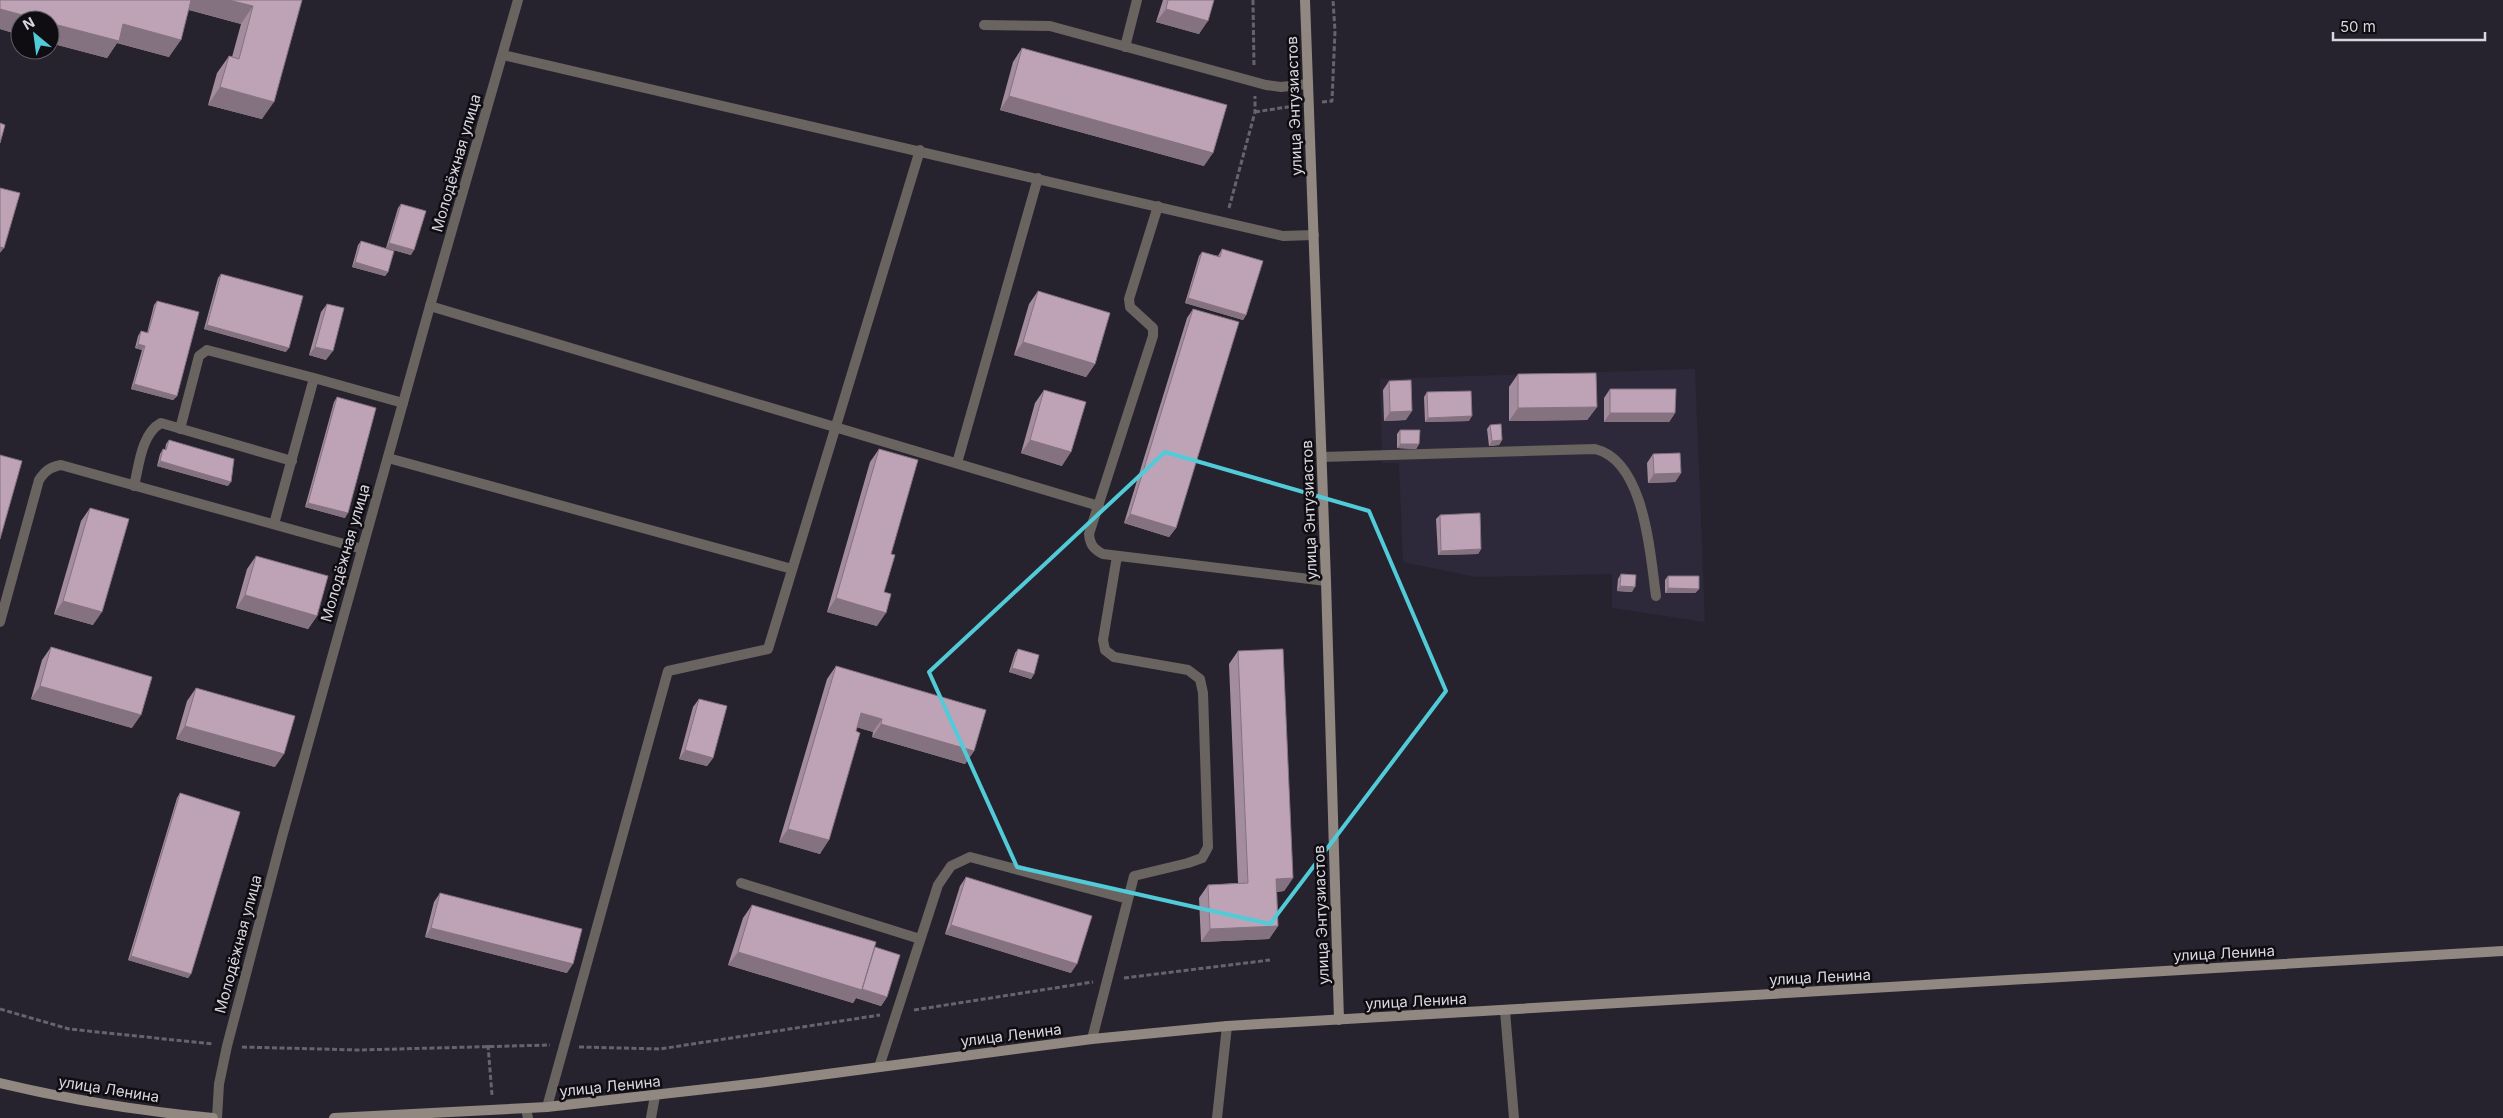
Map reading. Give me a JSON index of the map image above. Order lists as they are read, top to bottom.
{
  "streets": {
    "main road": ["улица Энтузиастов", "улица Ленина"],
    "street": ["Молодёжная улица"]
  },
  "crossings": [
    ["улица Энтузиастов", "улица Ленина"],
    ["Молодёжная улица", "улица Ленина"]
  ],
  "scale_bar": "50 m",
  "north": "top left"
}
